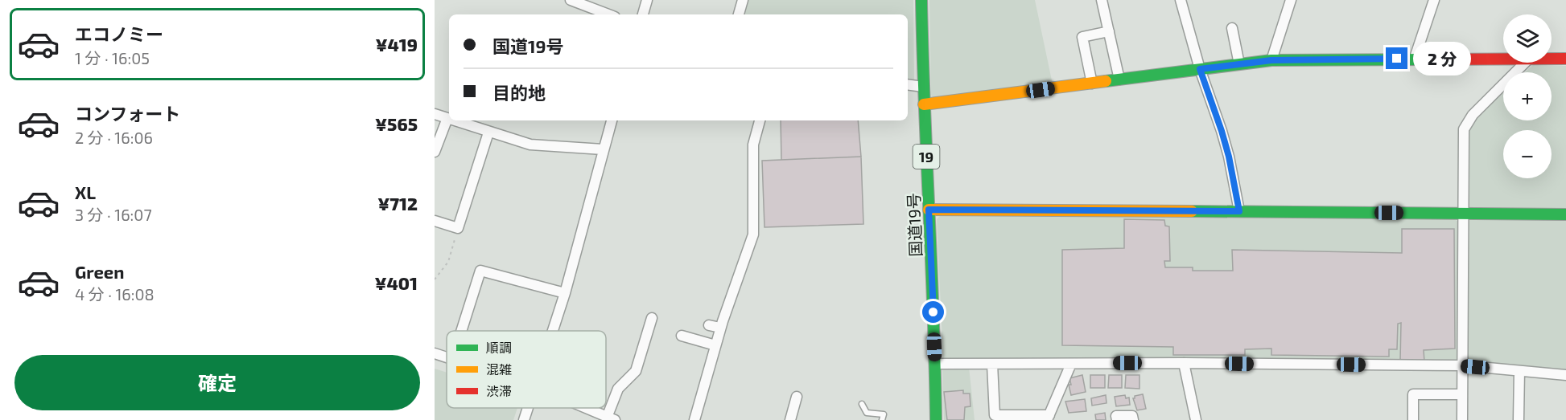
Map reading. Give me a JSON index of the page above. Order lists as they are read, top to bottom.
{
  "streets": {
    "main road": ["19", "国道19号"]
  },
  "legend": ["順調", "混雑", "渋滞"],
  "page": {
    "list": [
      {
        "name": "エコノミー",
        "note": "1 分 · 16:05",
        "value": "¥419"
      },
      {
        "name": "コンフォート",
        "note": "2 分 · 16:06",
        "value": "¥565"
      },
      {
        "name": "XL",
        "note": "3 分 · 16:07",
        "value": "¥712"
      },
      {
        "name": "Green",
        "note": "4 分 · 16:08",
        "value": "¥401"
      }
    ],
    "map_buttons": ["+", "−"],
    "banner": ["国道19号", "目的地"],
    "bubble": "2 分",
    "buttons": "確定"
  }
}
